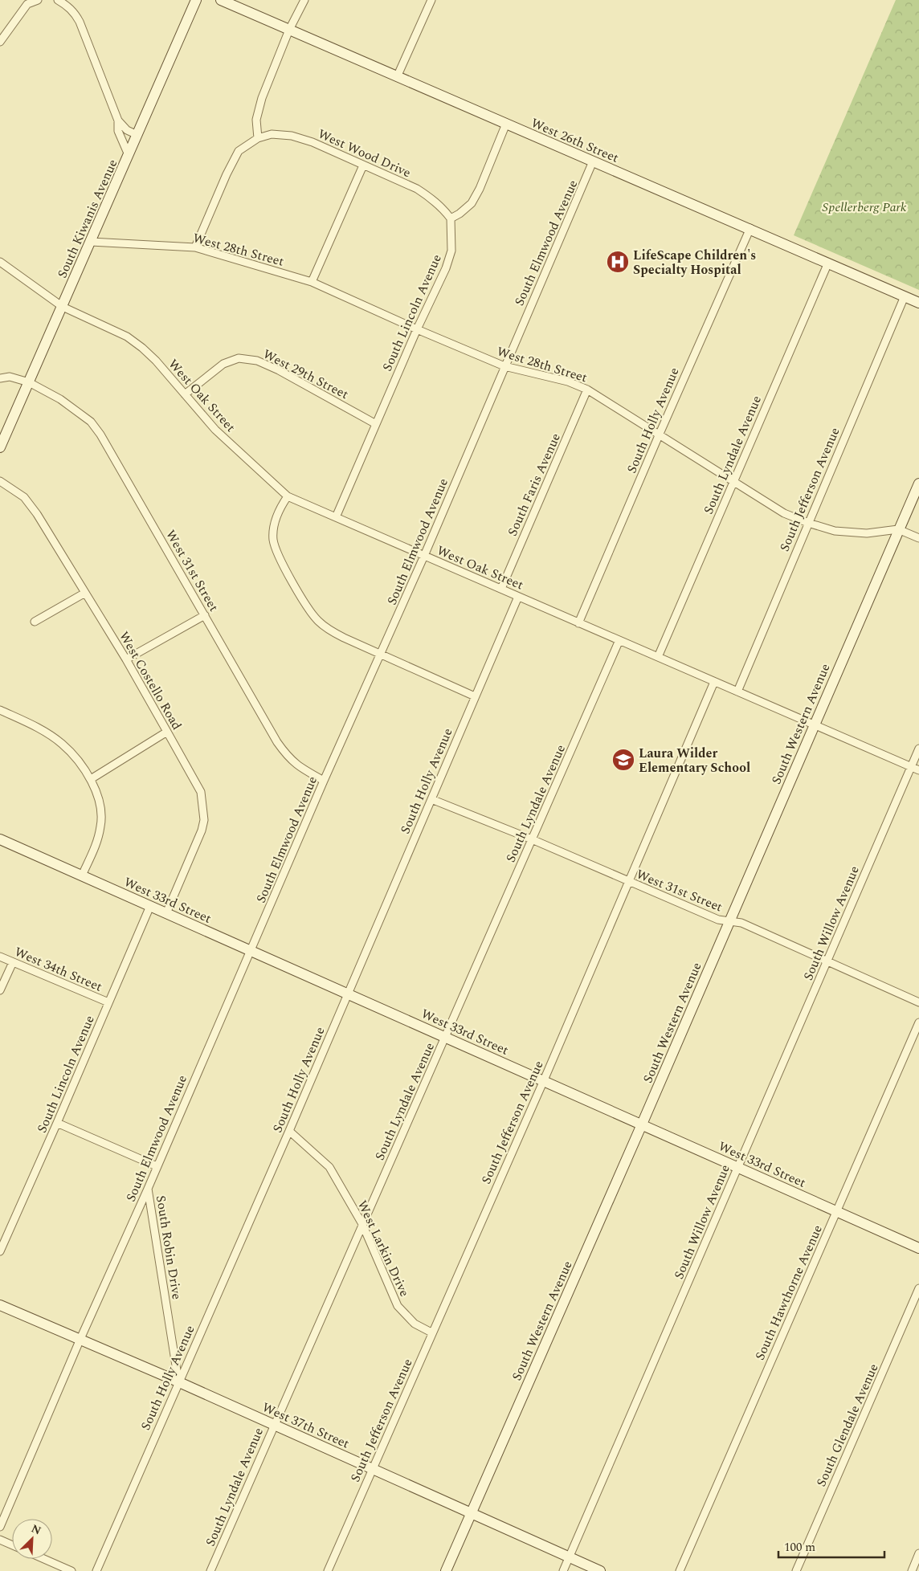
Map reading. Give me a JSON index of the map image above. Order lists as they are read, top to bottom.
{
  "streets": {
    "street": [
      "West 26th Street",
      "West Wood Drive",
      "South Kiwanis Avenue",
      "South Elmwood Avenue",
      "West 28th Street",
      "South Lincoln Avenue",
      "West 29th Street",
      "West Oak Street",
      "South Holly Avenue",
      "South Lyndale Avenue",
      "South Faris Avenue",
      "South Jefferson Avenue",
      "West 31st Street",
      "West Costello Road",
      "South Western Avenue",
      "West 33rd Street",
      "South Willow Avenue",
      "West 34th Street",
      "South Robin Drive",
      "West Larkin Drive",
      "South Hawthorne Avenue",
      "West 37th Street",
      "South Glendale Avenue"
    ]
  },
  "crossings": [
    ["West 26th Street", "South Elmwood Avenue"],
    ["West 26th Street", "South Holly Avenue"],
    ["West 26th Street", "South Lyndale Avenue"],
    ["West 26th Street", "South Jefferson Avenue"],
    ["West Wood Drive", "South Lincoln Avenue"],
    ["South Kiwanis Avenue", "West 28th Street"],
    ["South Kiwanis Avenue", "West Oak Street"],
    ["South Kiwanis Avenue", "West 31st Street"],
    ["South Elmwood Avenue", "West 28th Street"],
    ["South Elmwood Avenue", "West Oak Street"],
    ["South Elmwood Avenue", "West 31st Street"],
    ["South Elmwood Avenue", "West 33rd Street"],
    ["South Elmwood Avenue", "South Robin Drive"],
    ["South Elmwood Avenue", "West 37th Street"],
    ["West 28th Street", "South Lincoln Avenue"],
    ["West 28th Street", "South Holly Avenue"],
    ["West 28th Street", "South Lyndale Avenue"],
    ["West 28th Street", "South Faris Avenue"],
    ["West 28th Street", "South Jefferson Avenue"],
    ["West 28th Street", "South Western Avenue"],
    ["South Lincoln Avenue", "West 29th Street"],
    ["South Lincoln Avenue", "West Oak Street"],
    ["South Lincoln Avenue", "West 33rd Street"],
    ["South Lincoln Avenue", "West 34th Street"],
    ["West 29th Street", "West Oak Street"],
    ["West Oak Street", "South Holly Avenue"],
    ["West Oak Street", "South Lyndale Avenue"],
    ["West Oak Street", "South Faris Avenue"],
    ["West Oak Street", "South Jefferson Avenue"],
    ["West Oak Street", "South Western Avenue"],
    ["West Oak Street", "South Willow Avenue"],
    ["South Holly Avenue", "West 31st Street"],
    ["South Holly Avenue", "West 33rd Street"],
    ["South Holly Avenue", "South Robin Drive"],
    ["South Holly Avenue", "West Larkin Drive"],
    ["South Holly Avenue", "West 37th Street"],
    ["South Lyndale Avenue", "West 31st Street"],
    ["South Lyndale Avenue", "West 33rd Street"],
    ["South Lyndale Avenue", "West Larkin Drive"],
    ["South Lyndale Avenue", "West 37th Street"],
    ["South Jefferson Avenue", "West 31st Street"],
    ["South Jefferson Avenue", "West 33rd Street"],
    ["South Jefferson Avenue", "West Larkin Drive"],
    ["South Jefferson Avenue", "West 37th Street"],
    ["West 31st Street", "South Western Avenue"],
    ["West 31st Street", "South Willow Avenue"],
    ["West Costello Road", "West 33rd Street"],
    ["South Western Avenue", "West 33rd Street"],
    ["South Western Avenue", "West 37th Street"],
    ["West 33rd Street", "South Willow Avenue"],
    ["West 33rd Street", "South Hawthorne Avenue"],
    ["South Willow Avenue", "West 37th Street"],
    ["South Robin Drive", "West 37th Street"]
  ],
  "parks": ["Spellerberg Park"],
  "places": {
    "hospital": ["LifeScape Children's Specialty Hospital"],
    "school or university": ["Laura Wilder Elementary School"]
  },
  "scale_bar": "100 m",
  "north": "top right"
}
